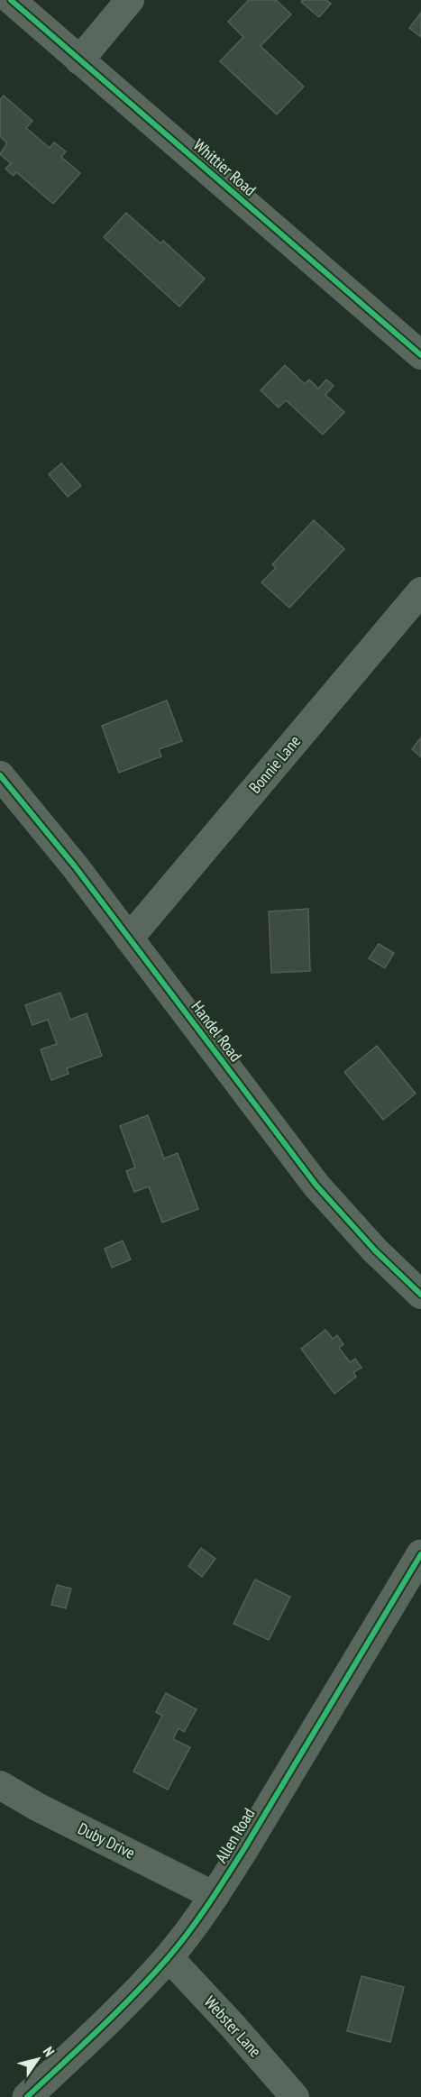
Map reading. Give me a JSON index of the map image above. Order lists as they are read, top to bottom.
{
  "streets": {
    "street": [
      "Whittier Road",
      "Bonnie Lane",
      "Handel Road",
      "Allen Road",
      "Duby Drive",
      "Webster Lane"
    ]
  },
  "crossings": [
    ["Bonnie Lane", "Handel Road"],
    ["Allen Road", "Duby Drive"],
    ["Allen Road", "Webster Lane"]
  ],
  "north": "top right"
}
